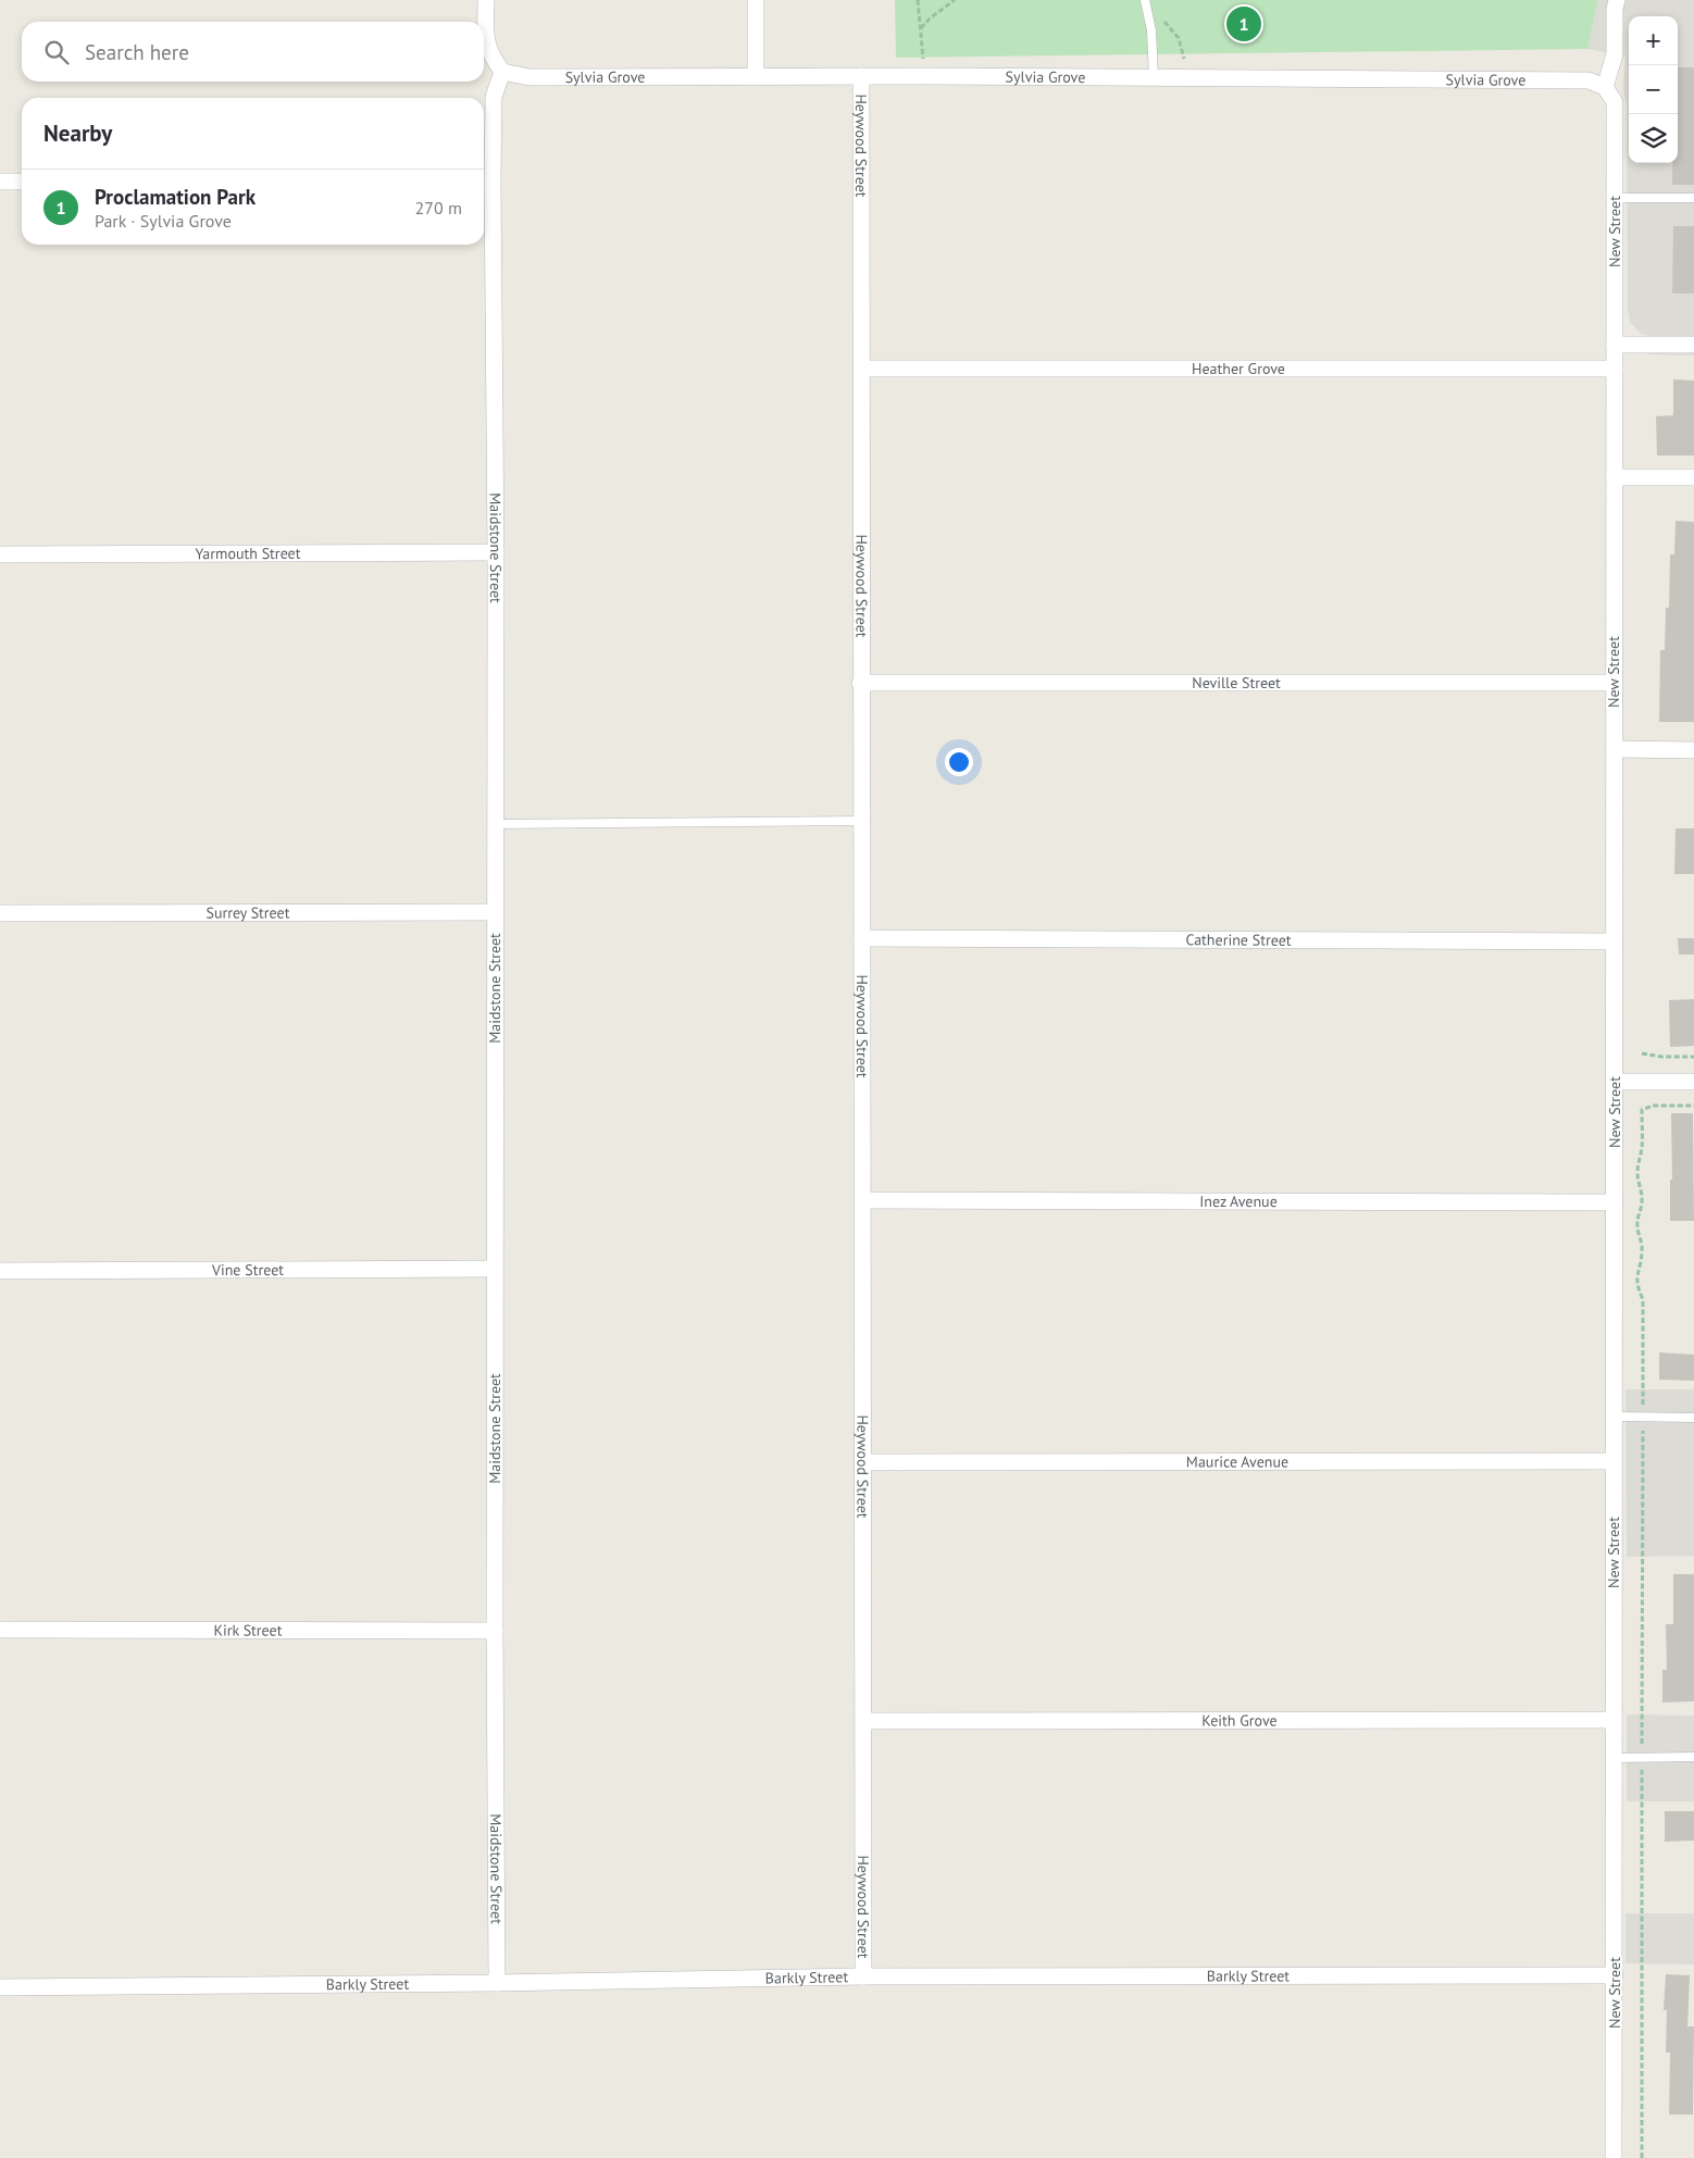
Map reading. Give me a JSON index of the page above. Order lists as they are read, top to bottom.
{
  "streets": {
    "street": [
      "Sylvia Grove",
      "Heywood Street",
      "New Street",
      "Heather Grove",
      "Maidstone Street",
      "Yarmouth Street",
      "Neville Street",
      "Surrey Street",
      "Catherine Street",
      "Inez Avenue",
      "Vine Street",
      "Maurice Avenue",
      "Kirk Street",
      "Keith Grove",
      "Barkly Street"
    ]
  },
  "crossings": [
    ["Sylvia Grove", "Heywood Street"],
    ["Sylvia Grove", "New Street"],
    ["Sylvia Grove", "Maidstone Street"],
    ["Heywood Street", "Heather Grove"],
    ["Heywood Street", "Neville Street"],
    ["Heywood Street", "Catherine Street"],
    ["Heywood Street", "Inez Avenue"],
    ["Heywood Street", "Maurice Avenue"],
    ["Heywood Street", "Keith Grove"],
    ["Heywood Street", "Barkly Street"],
    ["New Street", "Heather Grove"],
    ["New Street", "Neville Street"],
    ["New Street", "Catherine Street"],
    ["New Street", "Inez Avenue"],
    ["New Street", "Maurice Avenue"],
    ["New Street", "Keith Grove"],
    ["New Street", "Barkly Street"],
    ["Maidstone Street", "Yarmouth Street"],
    ["Maidstone Street", "Surrey Street"],
    ["Maidstone Street", "Vine Street"],
    ["Maidstone Street", "Kirk Street"],
    ["Maidstone Street", "Barkly Street"]
  ],
  "page": {
    "pins": "1",
    "map_buttons": ["+", "−"],
    "search": "Search here",
    "heading": "Nearby",
    "list": [
      {
        "mark": "1",
        "name": "Proclamation Park",
        "note": "Park · Sylvia Grove",
        "value": "270 m"
      }
    ]
  }
}
